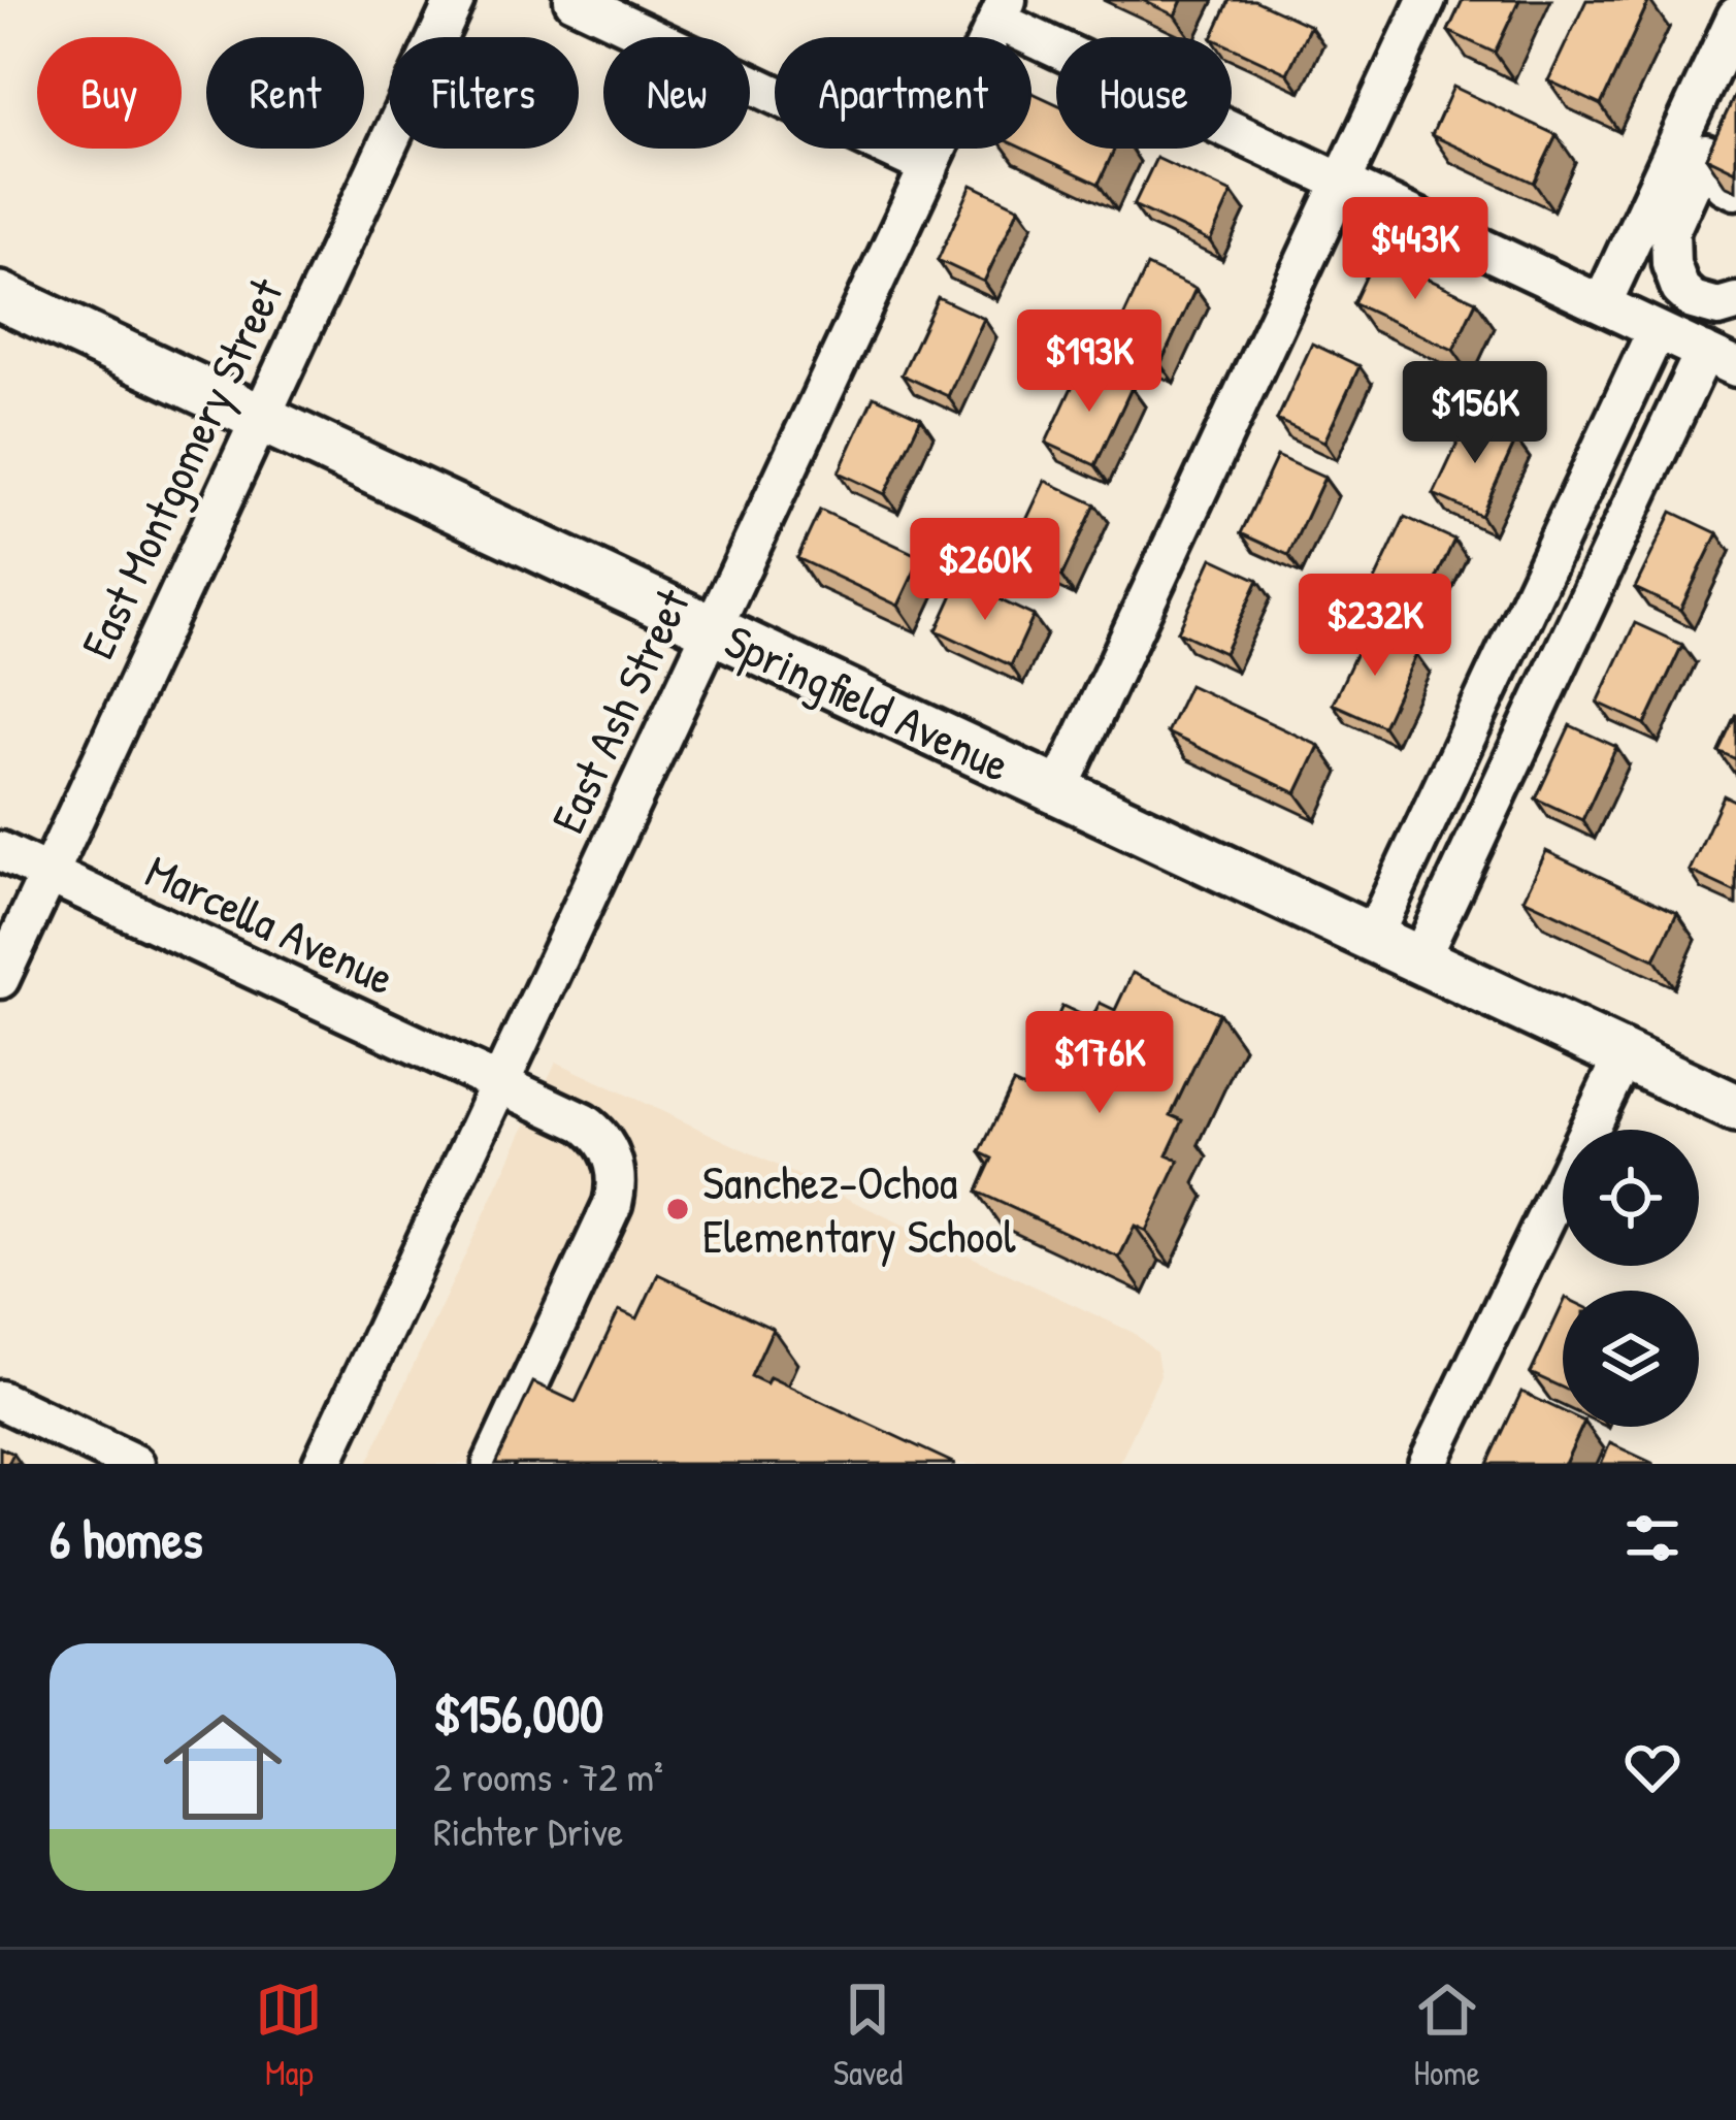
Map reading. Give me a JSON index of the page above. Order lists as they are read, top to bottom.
{
  "streets": {
    "main road": ["Springfield Avenue"],
    "street": ["East Montgomery Street", "East Ash Street", "Marcella Avenue"]
  },
  "crossings": [
    ["East Montgomery Street", "Springfield Avenue"],
    ["East Montgomery Street", "Marcella Avenue"],
    ["Springfield Avenue", "East Ash Street"],
    ["East Ash Street", "Marcella Avenue"]
  ],
  "places": ["Sanchez-Ochoa Elementary School"],
  "page": {
    "chip": [
      "Buy",
      "Rent",
      "Filters",
      "New",
      "Apartment",
      "House"
    ],
    "price": [
      "$443K",
      "$193K",
      "$156K",
      "$260K",
      "$232K",
      "$176K"
    ],
    "heading": "6 homes",
    "list": [
      {
        "name": "$156,000",
        "note": "2 rooms · 72 m² · Richter Drive"
      }
    ],
    "tabs": ["Map", "Saved", "Home"]
  }
}
